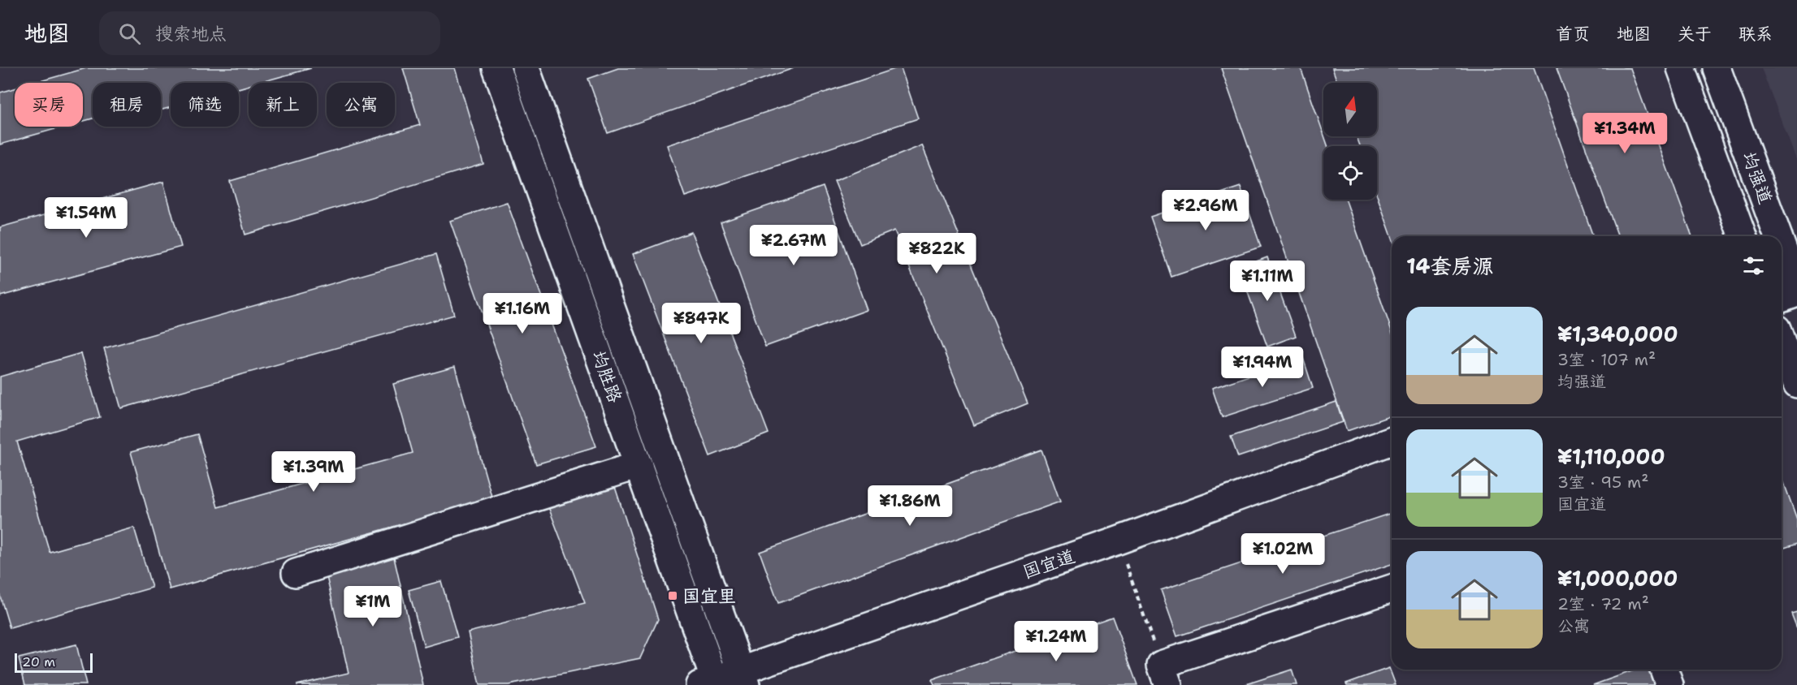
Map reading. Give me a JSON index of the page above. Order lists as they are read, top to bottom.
{
  "streets": {
    "street": ["均强道", "均胜路", "国宜道"]
  },
  "crossings": [
    ["均胜路", "国宜道"]
  ],
  "places": {
    "transit": ["国宜里"]
  },
  "scale_bar": "20 m",
  "north": "top",
  "page": {
    "header": "地图",
    "search": "搜索地点",
    "nav": [
      "首页",
      "地图",
      "关于",
      "联系"
    ],
    "chip": [
      "买房",
      "租房",
      "筛选",
      "新上",
      "公寓"
    ],
    "price": [
      "¥1.34M",
      "¥2.96M",
      "¥1.54M",
      "¥2.67M",
      "¥822K",
      "¥1.11M",
      "¥1.16M",
      "¥847K",
      "¥1.94M",
      "¥1.39M",
      "¥1.86M",
      "¥1.02M",
      "¥1M",
      "¥1.24M"
    ],
    "heading": "14套房源",
    "list": [
      {
        "name": "¥1,340,000",
        "note": "3室 · 107 m² · 均强道"
      },
      {
        "name": "¥1,110,000",
        "note": "3室 · 95 m² · 国宜道"
      },
      {
        "name": "¥1,000,000",
        "note": "2室 · 72 m² · 公寓"
      }
    ],
    "scale": "20 m"
  }
}
